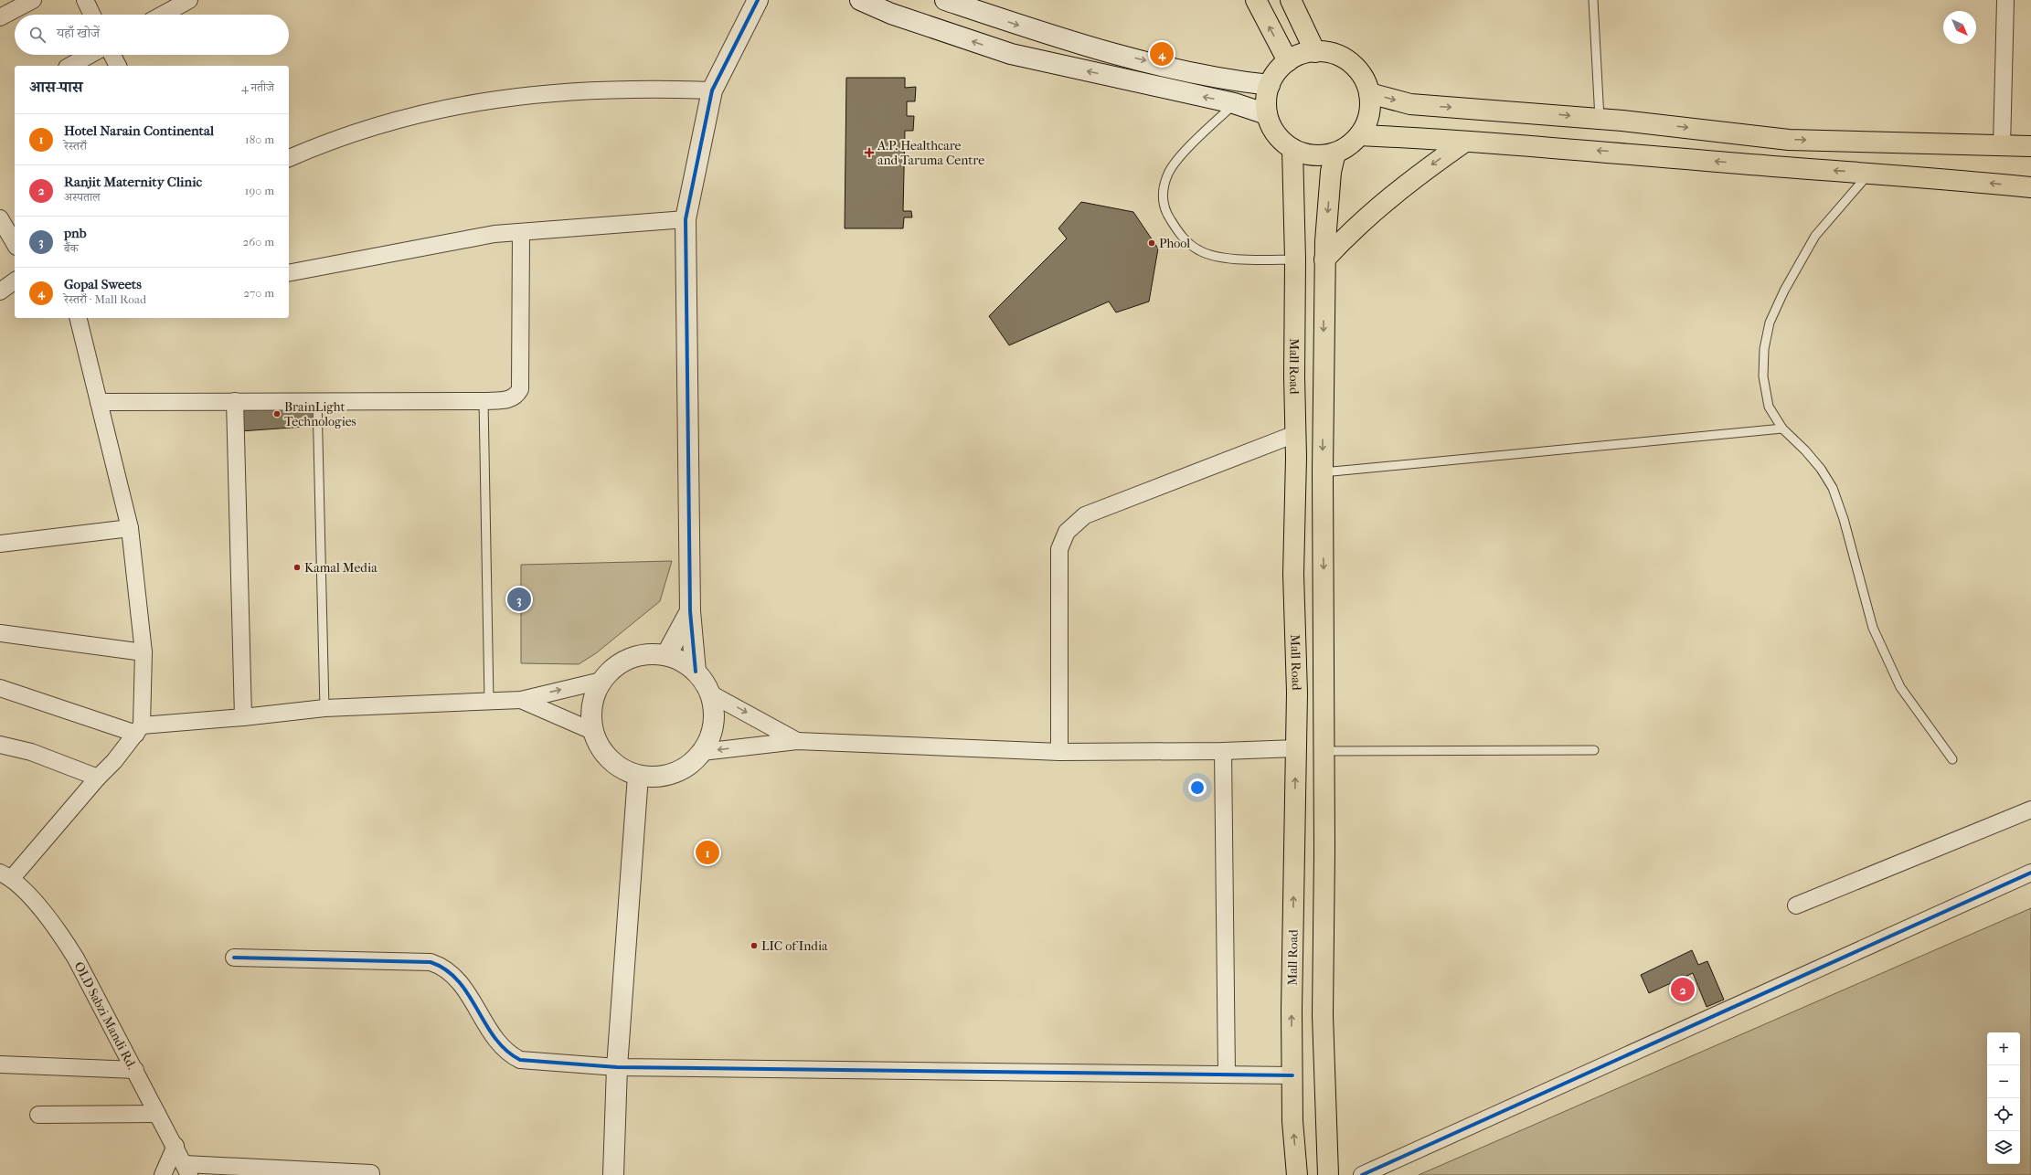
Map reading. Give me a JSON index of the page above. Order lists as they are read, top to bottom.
{
  "streets": {
    "main road": ["Mall Road"],
    "street": ["OLD Sabzi Mandi Rd."]
  },
  "places": {
    "health": ["A.P. Healthcare and Taruma Centre"],
    "other": [
      "Phool",
      "BrainLight Technologies",
      "Kamal Media",
      "LIC of India"
    ]
  },
  "north": "bottom right",
  "page": {
    "search": "यहाँ खोजें",
    "pins": [
      "4",
      "3",
      "1",
      "2"
    ],
    "heading": ["आस-पास", "4 नतीजे"],
    "list": [
      {
        "mark": "1",
        "name": "Hotel Narain Continental",
        "note": "रेस्तराँ",
        "value": "180 m"
      },
      {
        "mark": "2",
        "name": "Ranjit Maternity Clinic",
        "note": "अस्पताल",
        "value": "190 m"
      },
      {
        "mark": "3",
        "name": "pnb",
        "note": "बैंक",
        "value": "260 m"
      },
      {
        "mark": "4",
        "name": "Gopal Sweets",
        "note": "रेस्तराँ · Mall Road",
        "value": "270 m"
      }
    ],
    "map_buttons": ["+", "−"]
  }
}
